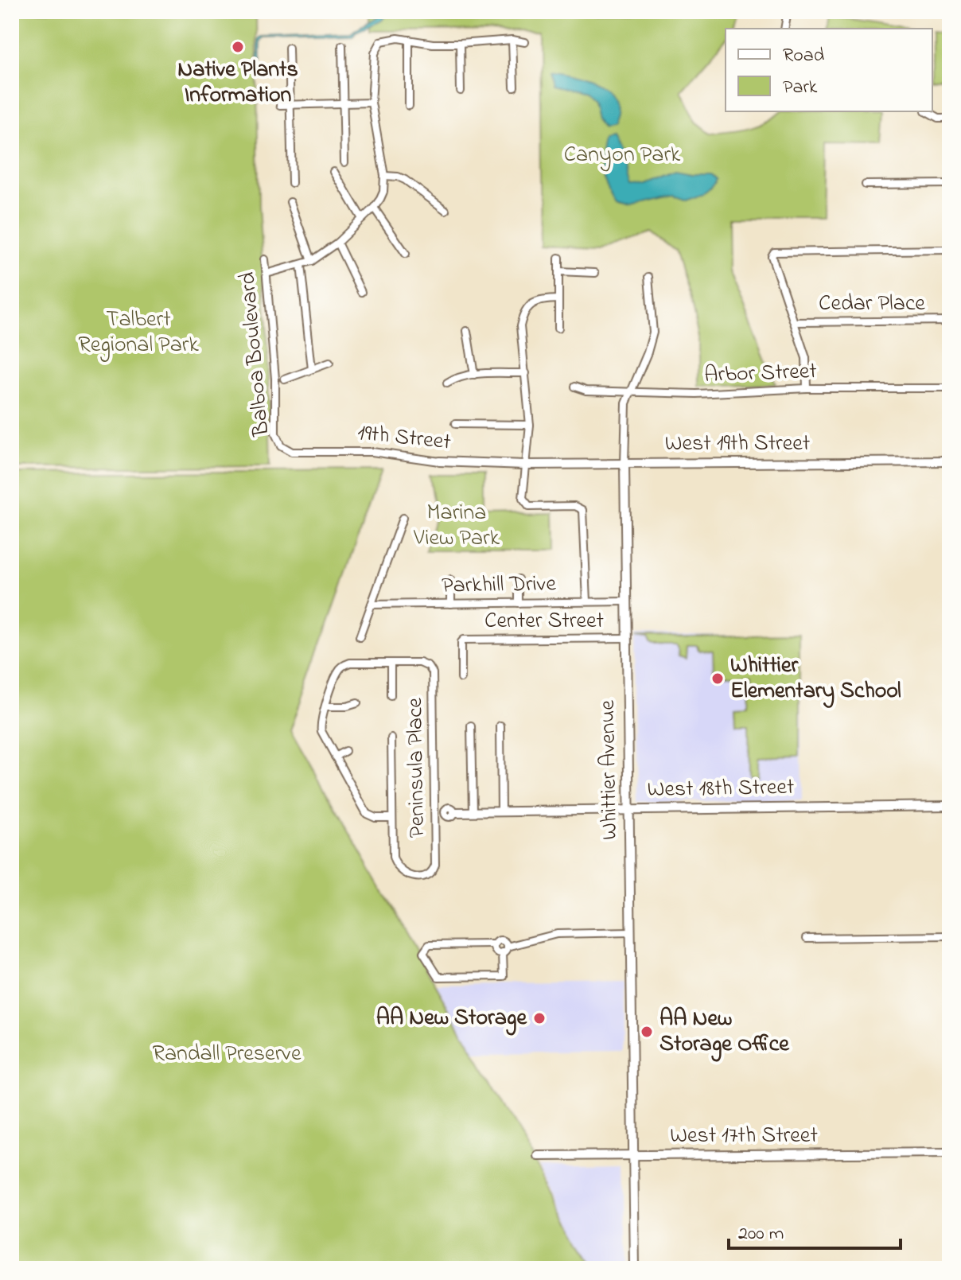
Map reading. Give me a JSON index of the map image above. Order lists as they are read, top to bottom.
{
  "streets": {
    "street": [
      "Cedar Place",
      "Balboa Boulevard",
      "Arbor Street",
      "19th Street",
      "West 19th Street",
      "Parkhill Drive",
      "Center Street",
      "Peninsula Place",
      "Whittier Avenue",
      "West 18th Street",
      "West 17th Street"
    ]
  },
  "crossings": [
    ["Balboa Boulevard", "19th Street"],
    ["Arbor Street", "Whittier Avenue"],
    ["19th Street", "West 19th Street"],
    ["West 19th Street", "Whittier Avenue"],
    ["Parkhill Drive", "Whittier Avenue"],
    ["Center Street", "Whittier Avenue"],
    ["Peninsula Place", "West 18th Street"],
    ["Whittier Avenue", "West 18th Street"],
    ["Whittier Avenue", "West 17th Street"]
  ],
  "parks": [
    "Canyon Park",
    "Talbert Regional Park",
    "Marina View Park",
    "Randall Preserve"
  ],
  "places": [
    "Native Plants Information",
    "Whittier Elementary School",
    "AA New Storage",
    "AA New Storage Office"
  ],
  "legend": ["Road", "Park"],
  "scale_bar": "200 m"
}
